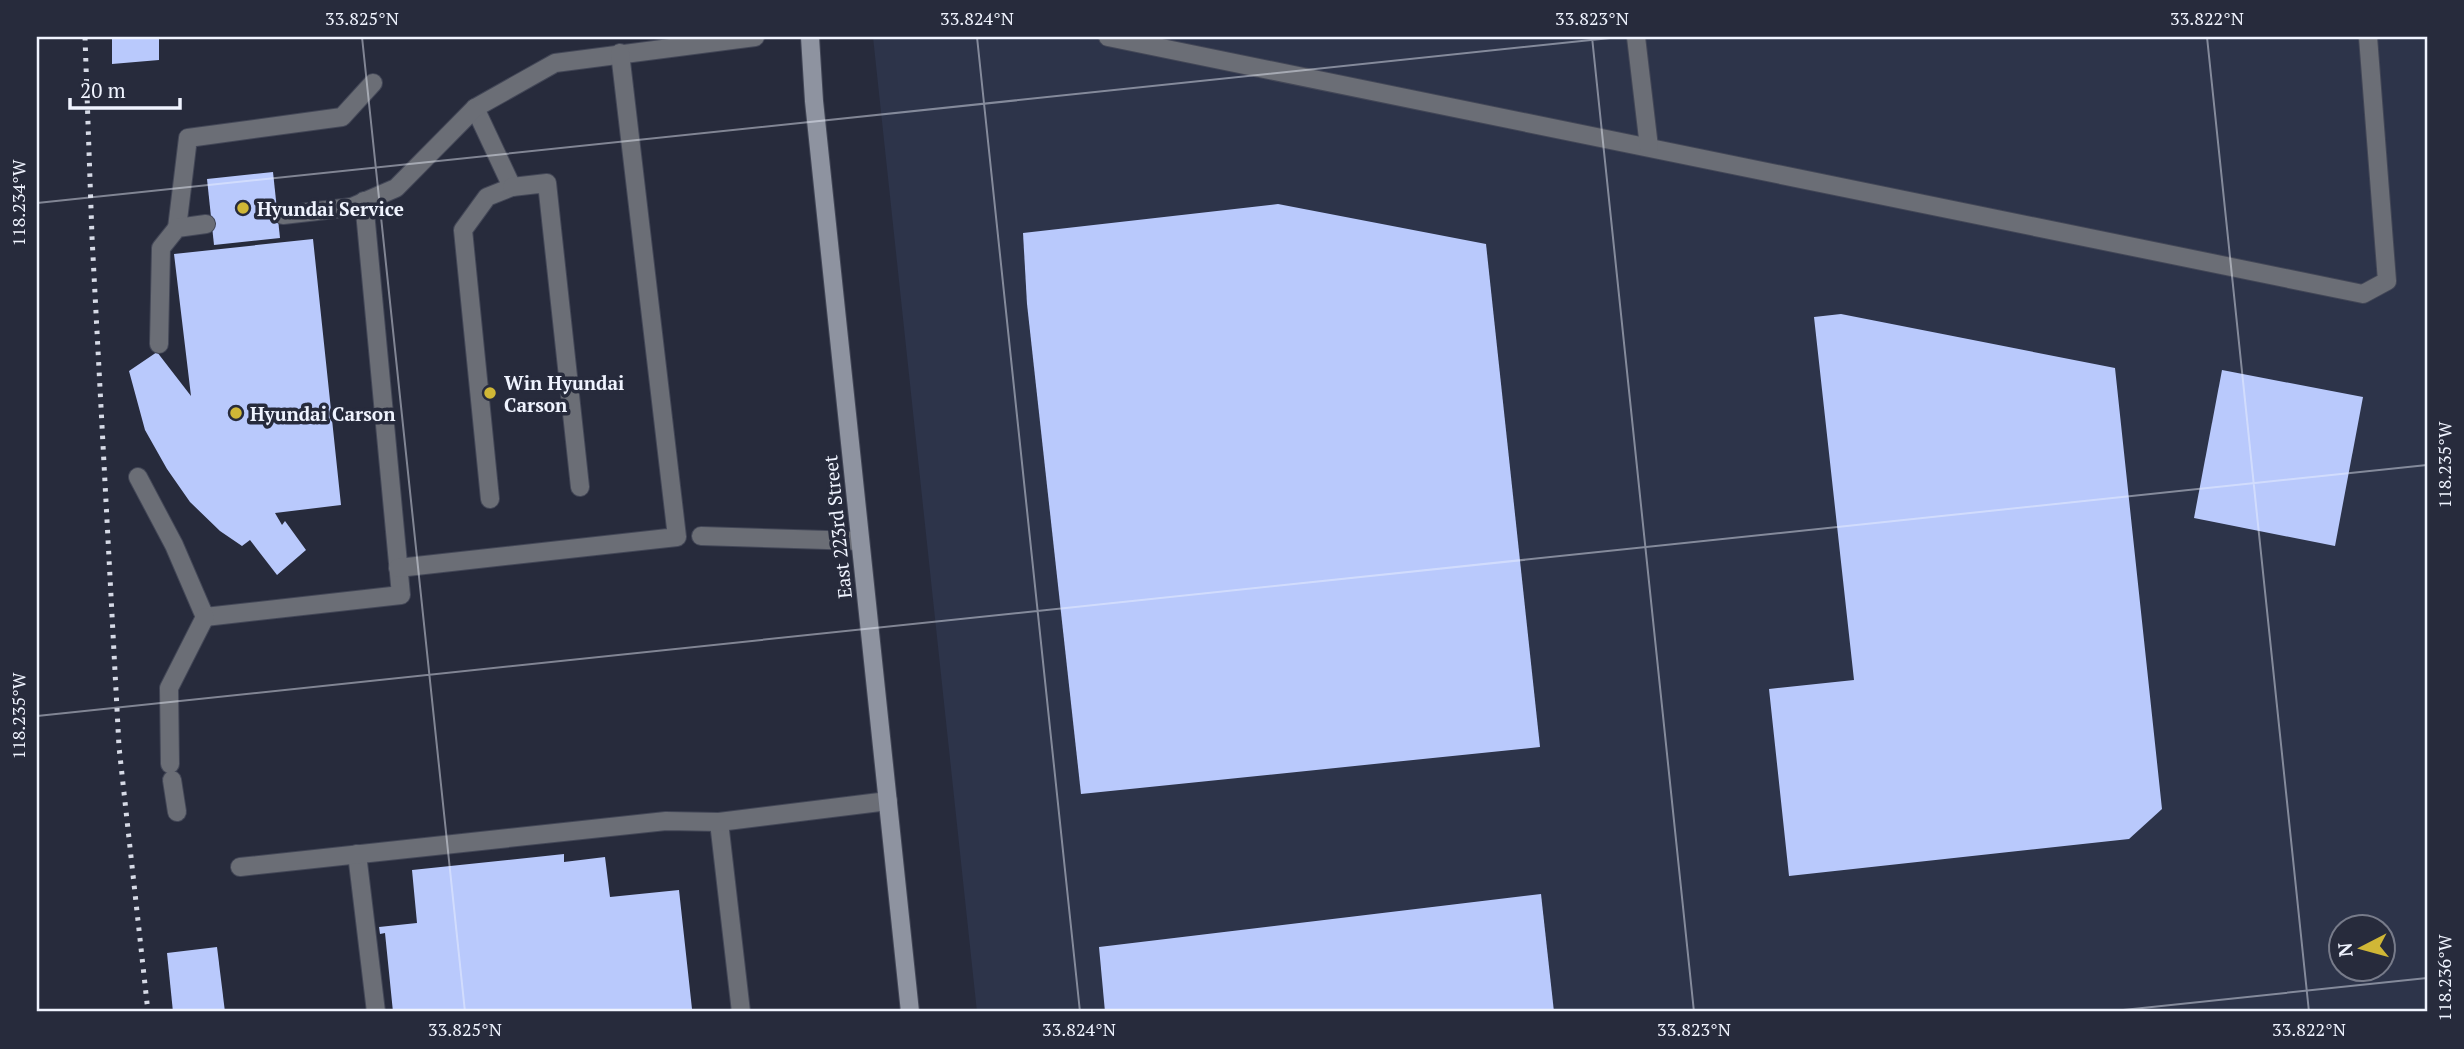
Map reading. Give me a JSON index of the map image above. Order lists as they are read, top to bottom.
{
  "streets": {
    "main road": ["East 223rd Street"]
  },
  "places": ["Hyundai Service", "Win Hyundai Carson", "Hyundai Carson"],
  "scale_bar": "20 m",
  "north": "left",
  "coordinates": [
    "33.825°N",
    "33.824°N",
    "33.823°N",
    "33.822°N",
    "118.234°W",
    "118.235°W",
    "118.236°W"
  ]
}
